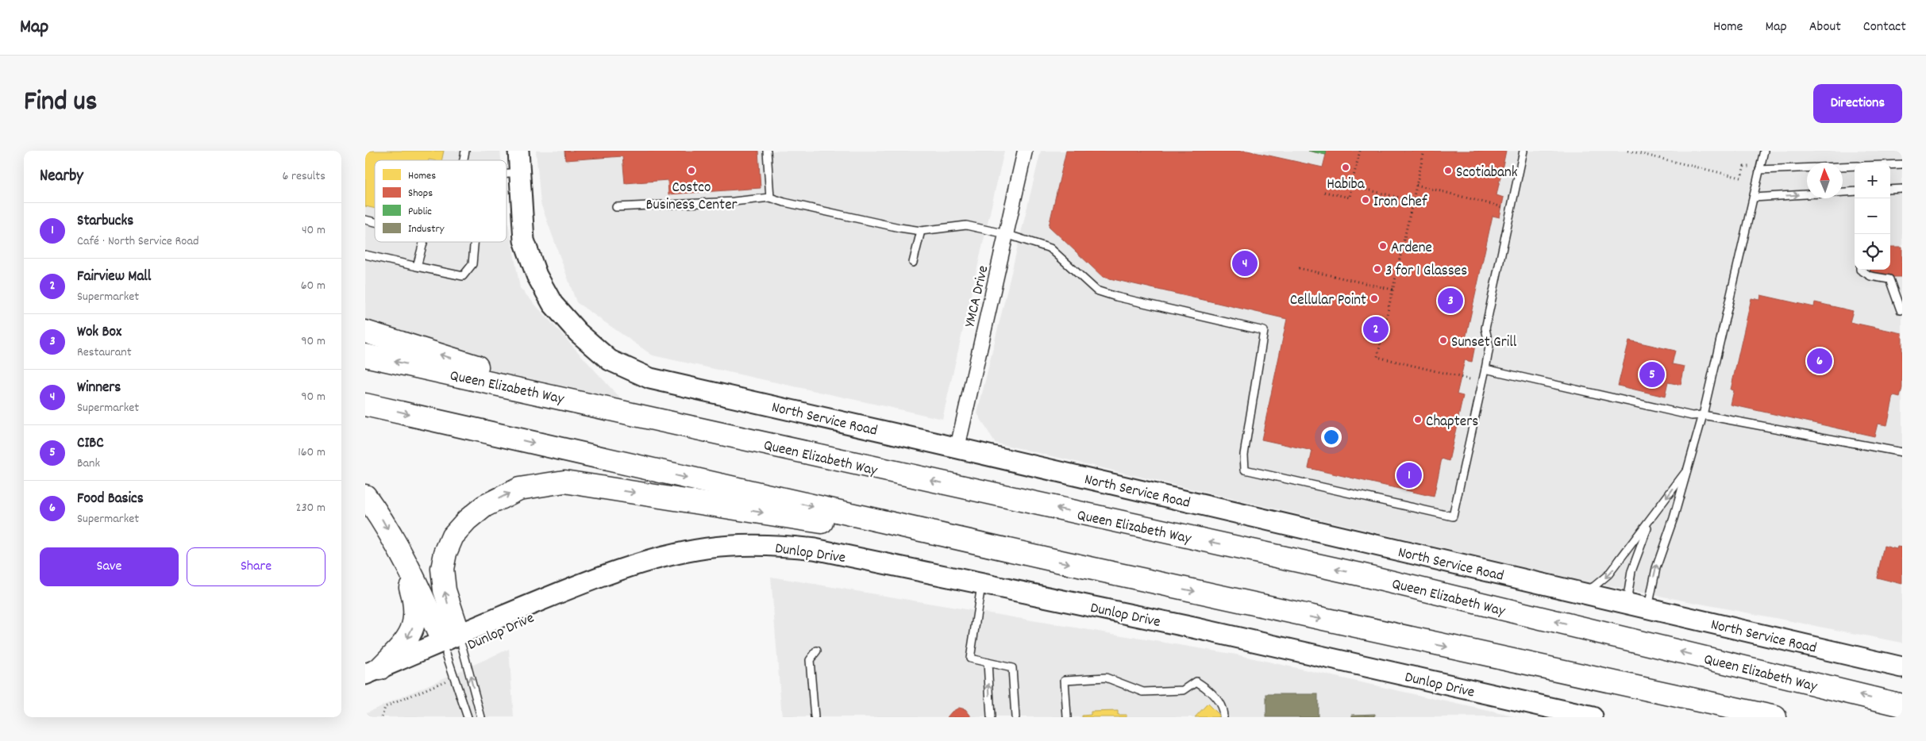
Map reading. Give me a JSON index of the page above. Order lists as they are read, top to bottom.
{
  "streets": {
    "highway": ["Queen Elizabeth Way"],
    "street": ["YMCA Drive", "North Service Road", "Dunlop Drive"]
  },
  "crossings": [
    ["YMCA Drive", "North Service Road"]
  ],
  "places": [
    "Habiba",
    "Costco Business Center",
    "Scotiabank",
    "Iron Chef",
    "Ardene",
    "3 for 1 Glasses",
    "Cellular Point",
    "Sunset Grill",
    "Chapters"
  ],
  "legend": [
    "Homes",
    "Shops",
    "Public",
    "Industry"
  ],
  "north": "top",
  "page": {
    "header": "Map",
    "nav": [
      "Home",
      "Map",
      "About",
      "Contact"
    ],
    "title": "Find us",
    "buttons": [
      "Directions",
      ["Save", "Share"]
    ],
    "heading": ["Nearby", "6 results"],
    "map_buttons": ["+", "−"],
    "list": [
      {
        "mark": "1",
        "name": "Starbucks",
        "note": "Café · North Service Road",
        "value": "40 m"
      },
      {
        "mark": "2",
        "name": "Fairview Mall",
        "note": "Supermarket",
        "value": "60 m"
      },
      {
        "mark": "3",
        "name": "Wok Box",
        "note": "Restaurant",
        "value": "90 m"
      },
      {
        "mark": "4",
        "name": "Winners",
        "note": "Supermarket",
        "value": "90 m"
      },
      {
        "mark": "5",
        "name": "CIBC",
        "note": "Bank",
        "value": "160 m"
      },
      {
        "mark": "6",
        "name": "Food Basics",
        "note": "Supermarket",
        "value": "230 m"
      }
    ],
    "pins": [
      "4",
      "3",
      "2",
      "6",
      "5",
      "1"
    ]
  }
}
